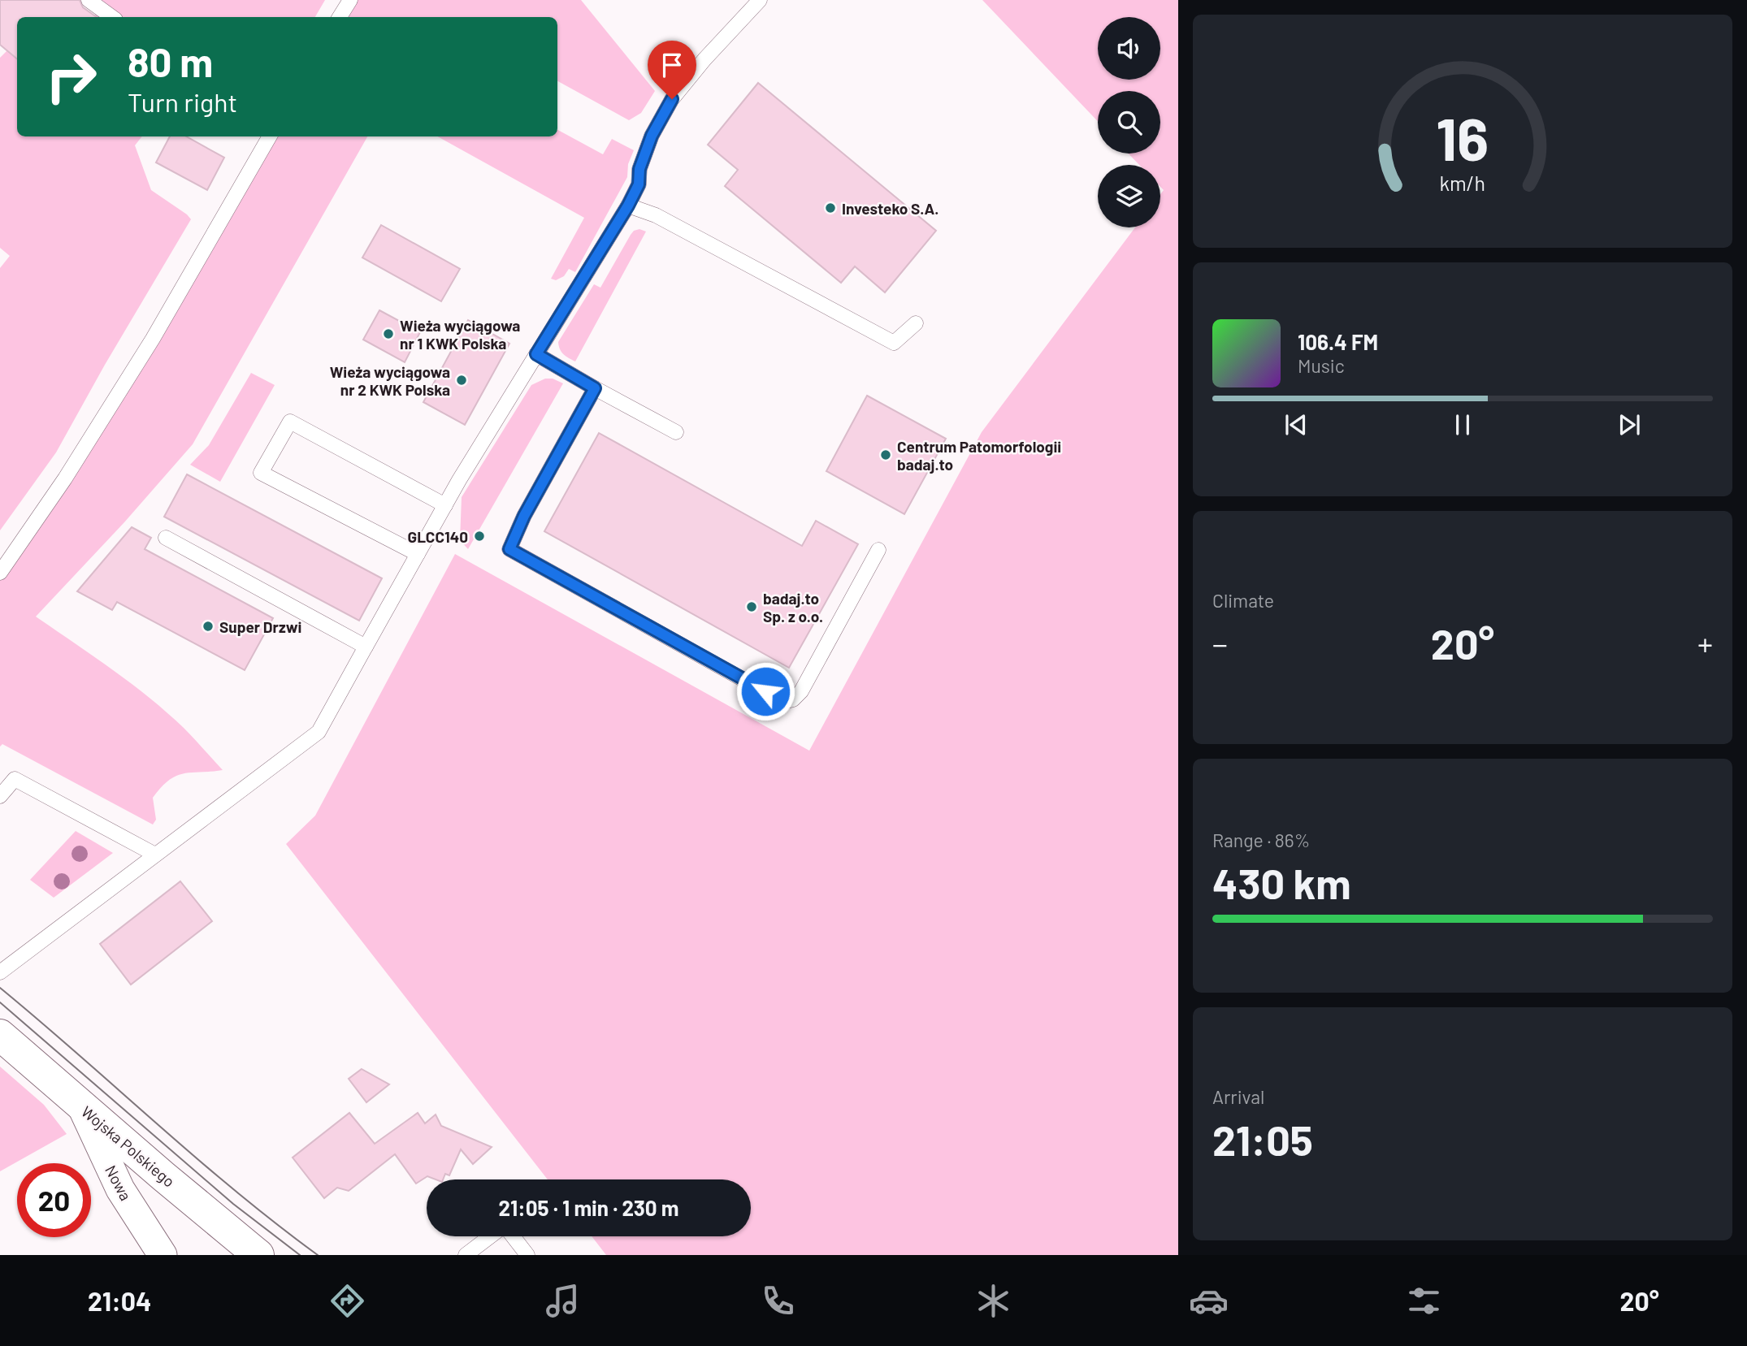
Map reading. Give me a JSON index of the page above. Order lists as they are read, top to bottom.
{
  "streets": {
    "street": ["Wojska Polskiego", "Nowa"]
  },
  "crossings": [
    ["Wojska Polskiego", "Nowa"]
  ],
  "places": [
    "Investeko S.A.",
    "Wieża wyciągowa nr 1 KWK Polska",
    "Wieża wyciągowa nr 2 KWK Polska",
    "Centrum Patomorfologii badaj.to",
    "GLCC140",
    "badaj.to Sp. z o.o.",
    "Super Drzwi"
  ],
  "page": {
    "turn": ["80 m", "Turn right"],
    "song": ["106.4 FM", "Music"],
    "tile": [
      "Climate",
      ["Range · 86%", "430 km"],
      ["Arrival", "21:05"]
    ],
    "heat": ["−", "20°", "+"],
    "limit": "20",
    "trip": "21:05 · 1 min · 230 m",
    "tabs": ["21:04", "20°"],
    "gauge": ["16", "km/h"]
  }
}
